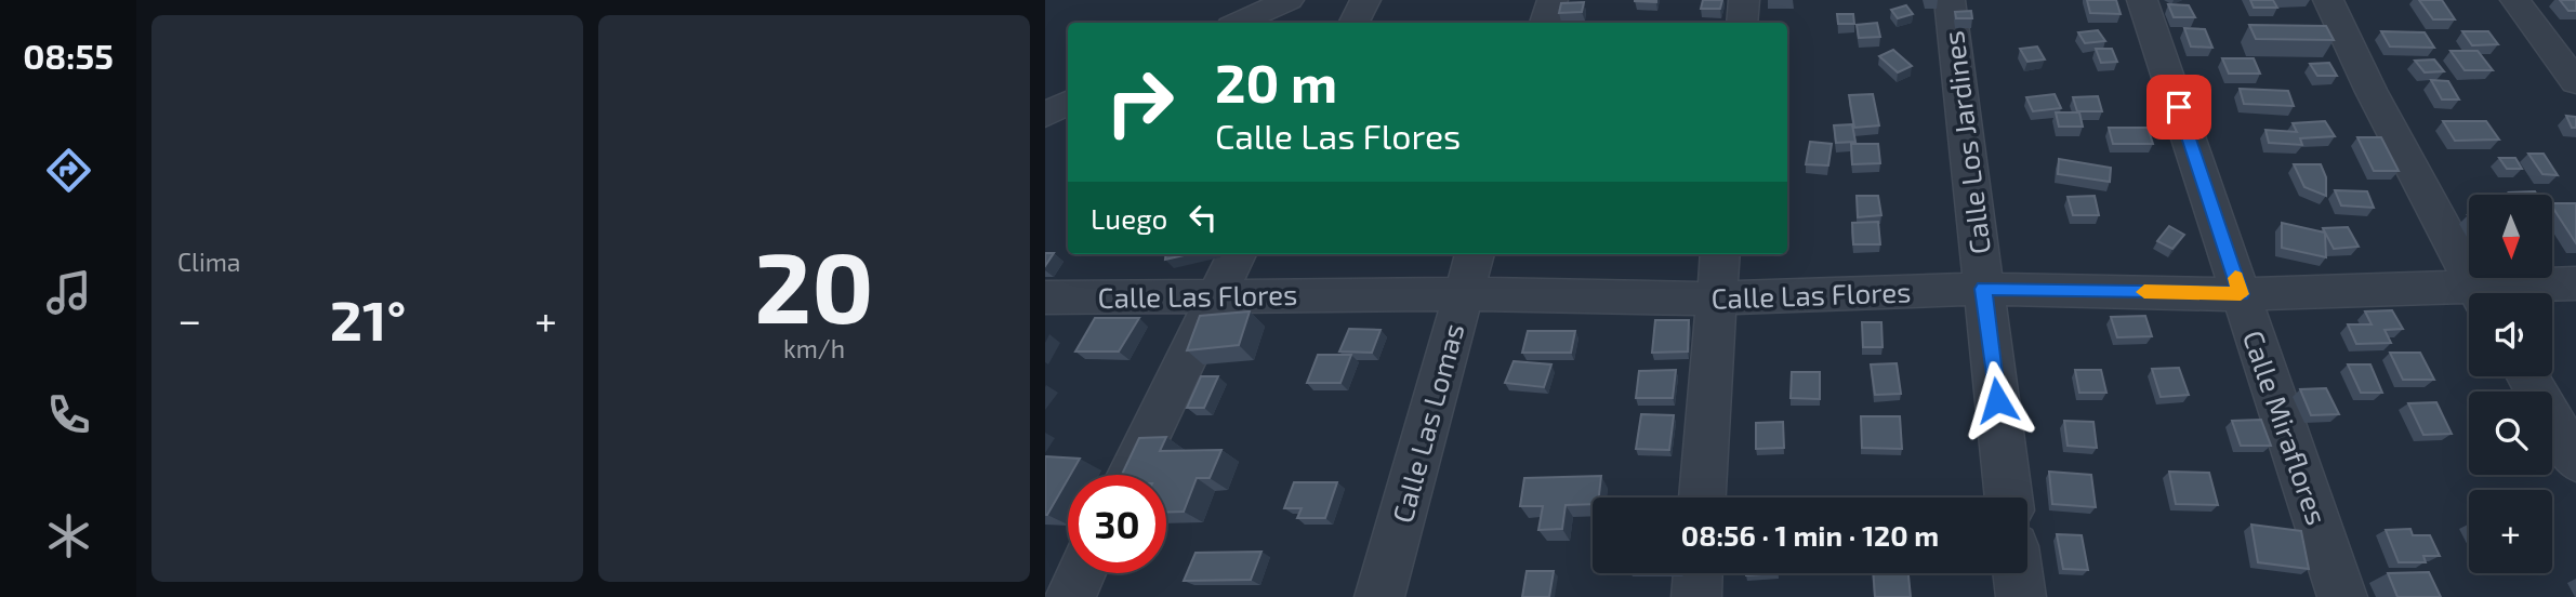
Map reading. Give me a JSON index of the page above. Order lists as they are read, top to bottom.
{
  "streets": {
    "street": [
      "Calle Los Jardines",
      "Calle Las Flores",
      "Calle Las Lomas",
      "Calle Miraflores"
    ]
  },
  "crossings": [
    ["Calle Los Jardines", "Calle Las Flores"],
    ["Calle Las Flores", "Calle Las Lomas"],
    ["Calle Las Flores", "Calle Miraflores"]
  ],
  "north": "bottom",
  "page": {
    "tabs": "08:55",
    "tile": [
      "Clima",
      ["20", "km/h"]
    ],
    "turn": ["20 m", "Calle Las Flores"],
    "then": "Luego",
    "map_buttons": "+",
    "heat": ["−", "21°", "+"],
    "limit": "30",
    "trip": "08:56 · 1 min · 120 m"
  }
}
